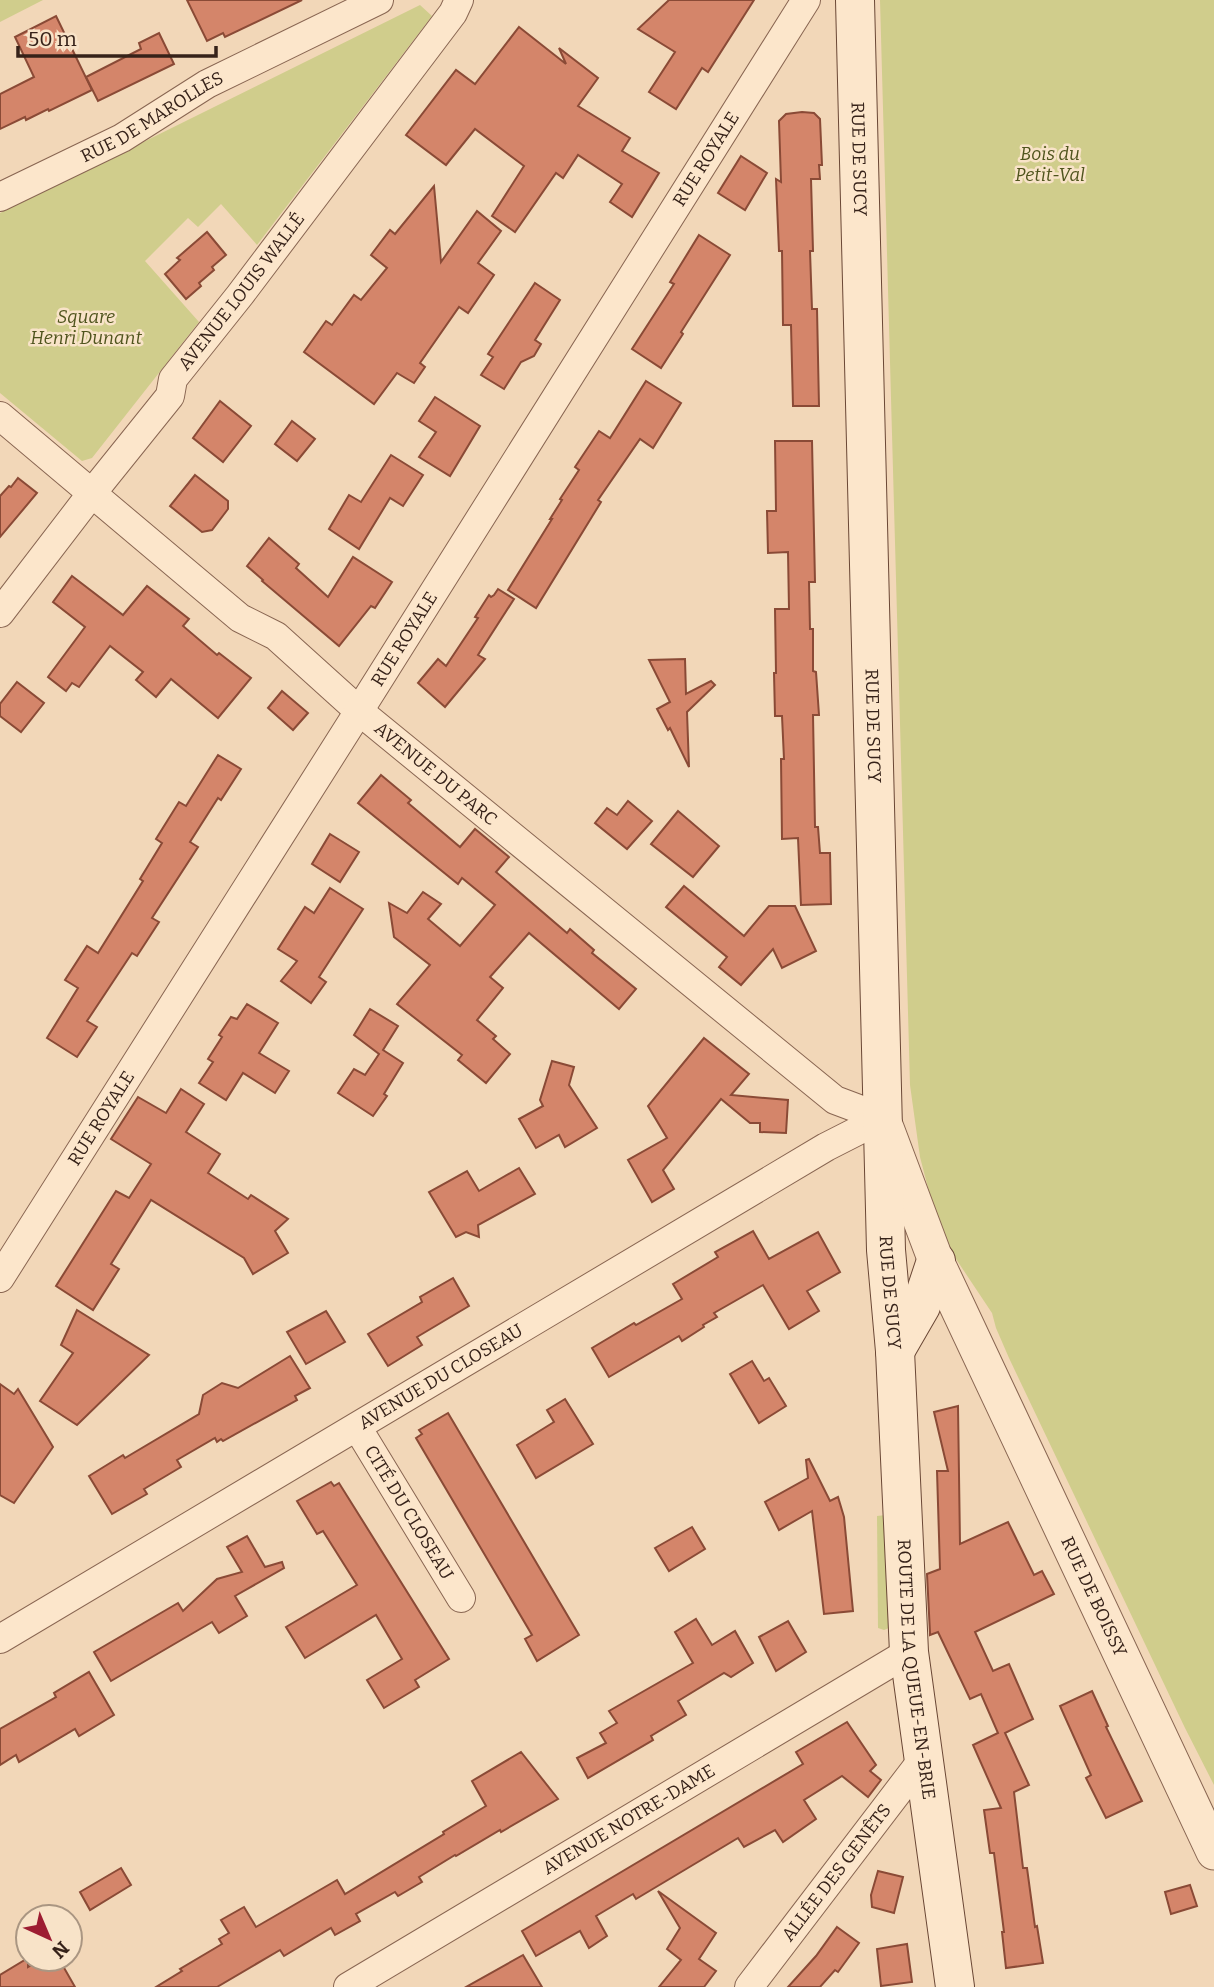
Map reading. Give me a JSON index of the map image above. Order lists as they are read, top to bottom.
{
  "streets": {
    "main road": ["RUE DE SUCY", "ROUTE DE LA QUEUE-EN-BRIE"],
    "street": [
      "RUE DE MAROLLES",
      "RUE ROYALE",
      "AVENUE LOUIS WALLÉ",
      "AVENUE DU PARC",
      "AVENUE DU CLOSEAU",
      "CITÉ DU CLOSEAU",
      "RUE DE BOISSY",
      "AVENUE NOTRE-DAME",
      "ALLÉE DES GENÊTS"
    ]
  },
  "crossings": [
    ["RUE ROYALE", "AVENUE DU PARC"],
    ["RUE DE SUCY", "AVENUE DU PARC"],
    ["RUE DE SUCY", "AVENUE DU CLOSEAU"],
    ["RUE DE SUCY", "RUE DE BOISSY"],
    ["RUE DE SUCY", "ROUTE DE LA QUEUE-EN-BRIE"],
    ["AVENUE LOUIS WALLÉ", "AVENUE DU PARC"],
    ["AVENUE DU PARC", "AVENUE DU CLOSEAU"],
    ["AVENUE DU PARC", "RUE DE BOISSY"],
    ["AVENUE DU CLOSEAU", "CITÉ DU CLOSEAU"],
    ["AVENUE DU CLOSEAU", "RUE DE BOISSY"],
    ["ROUTE DE LA QUEUE-EN-BRIE", "AVENUE NOTRE-DAME"],
    ["ROUTE DE LA QUEUE-EN-BRIE", "ALLÉE DES GENÊTS"]
  ],
  "parks": ["Bois du Petit-Val", "Square Henri Dunant"],
  "scale_bar": "50 m",
  "north": "bottom right"
}
